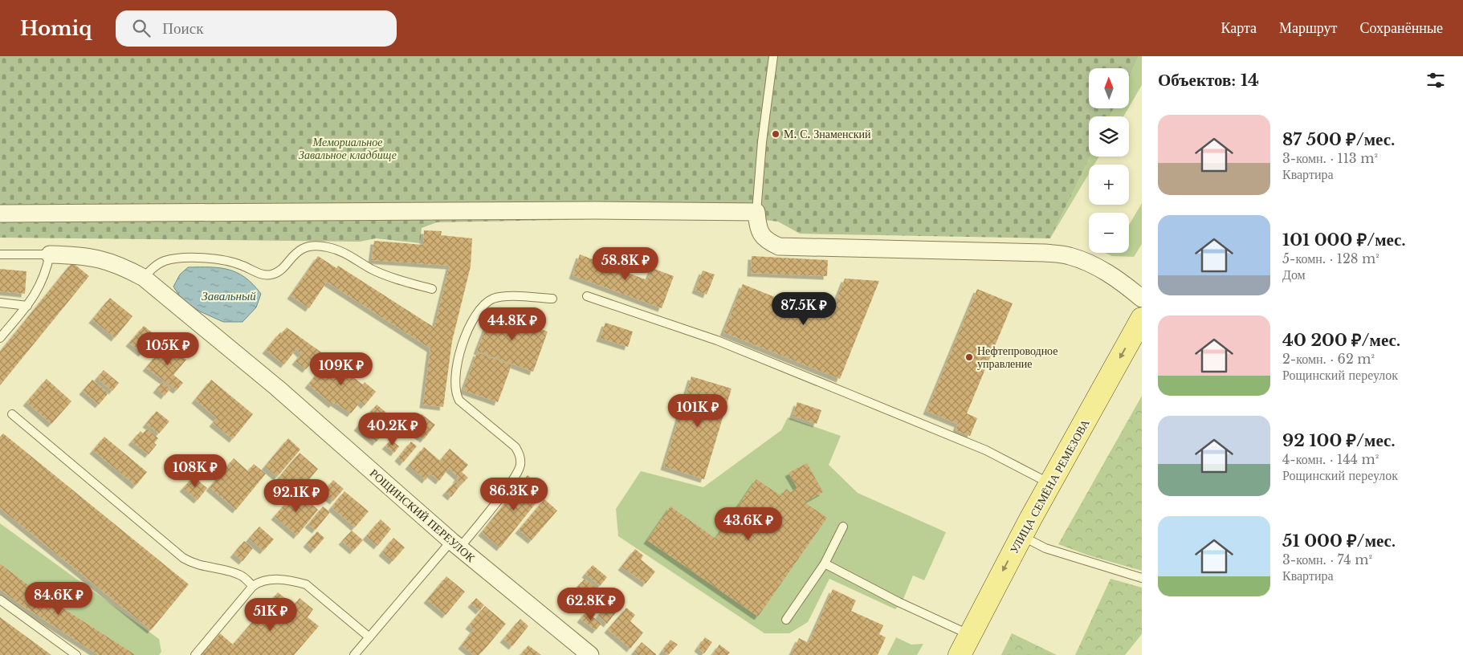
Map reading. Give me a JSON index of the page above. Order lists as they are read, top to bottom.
{
  "streets": {
    "main road": ["УЛИЦА СЕМЁНА РЕМЕЗОВА"],
    "street": ["РОЩИНСКИЙ ПЕРЕУЛОК"]
  },
  "one_way": ["УЛИЦА СЕМЁНА РЕМЕЗОВА"],
  "water": ["Завальный"],
  "parks": ["Мемориальное Завальное кладбище"],
  "places": ["М. С. Знаменский", "Нефтепроводное управление"],
  "north": "top",
  "page": {
    "header": "Homiq",
    "search": "Поиск",
    "nav": ["Карта", "Маршрут", "Сохранённые"],
    "heading": "Объектов: 14",
    "map_buttons": ["+", "−"],
    "list": [
      {
        "name": "87 500 ₽/мес.",
        "note": "3-комн. · 113 m² · Квартира"
      },
      {
        "name": "101 000 ₽/мес.",
        "note": "5-комн. · 128 m² · Дом"
      },
      {
        "name": "40 200 ₽/мес.",
        "note": "2-комн. · 62 m² · Рощинский переулок"
      },
      {
        "name": "92 100 ₽/мес.",
        "note": "4-комн. · 144 m² · Рощинский переулок"
      },
      {
        "name": "51 000 ₽/мес.",
        "note": "3-комн. · 74 m² · Квартира"
      }
    ],
    "price": [
      "58.8K ₽",
      "87.5K ₽",
      "44.8K ₽",
      "105K ₽",
      "109K ₽",
      "101K ₽",
      "40.2K ₽",
      "108K ₽",
      "86.3K ₽",
      "92.1K ₽",
      "43.6K ₽",
      "84.6K ₽",
      "62.8K ₽",
      "51K ₽"
    ]
  }
}
